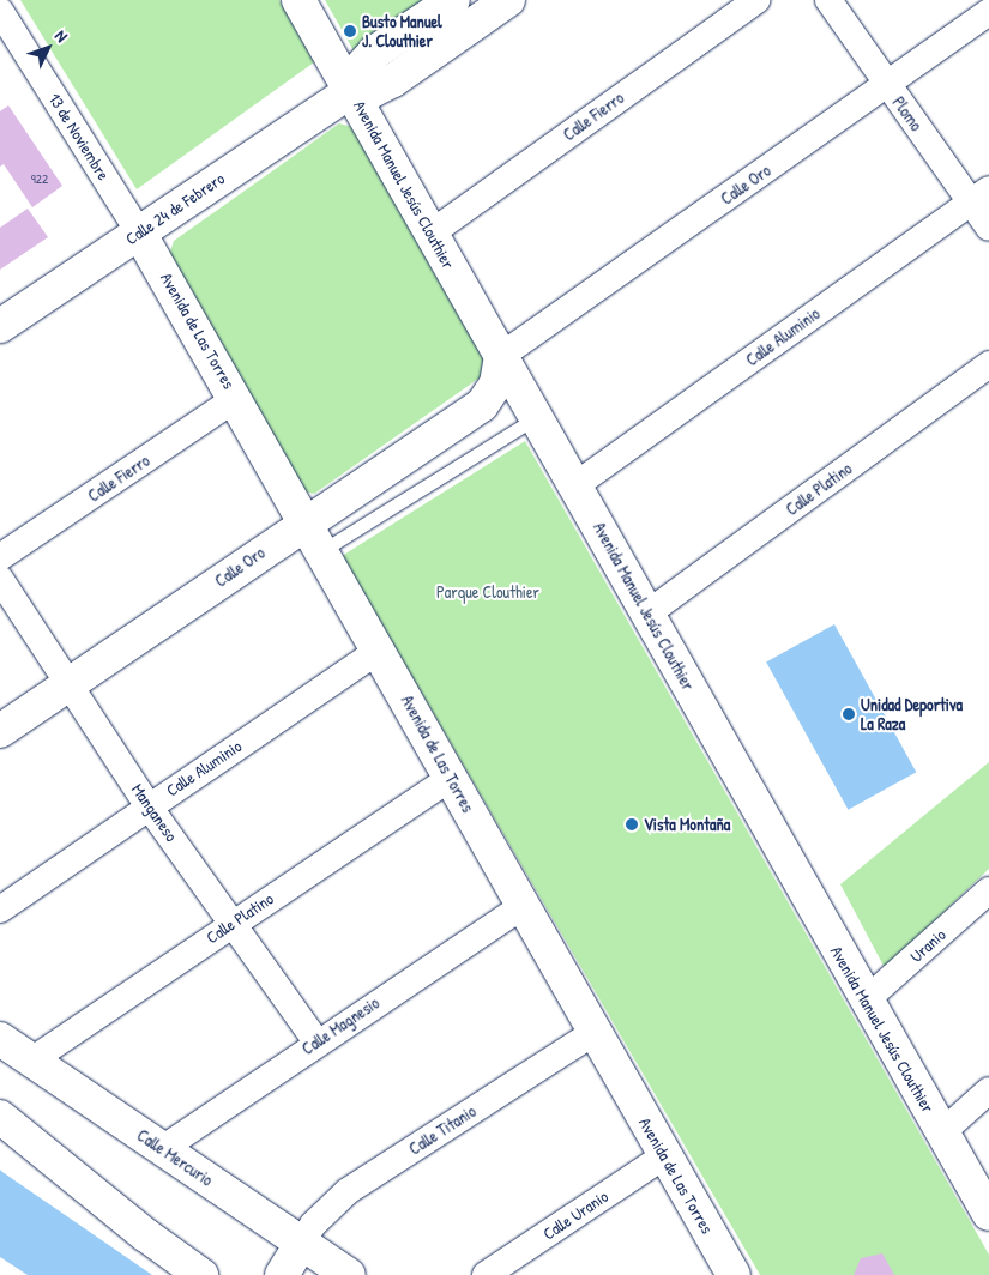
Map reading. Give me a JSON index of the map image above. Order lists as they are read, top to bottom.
{
  "streets": {
    "street": [
      "Plomo",
      "Calle Fierro",
      "13 de Noviembre",
      "Avenida Manuel Jesús Clouthier",
      "Calle Oro",
      "Calle 24 de Febrero",
      "Avenida de Las Torres",
      "Calle Aluminio",
      "Calle Platino",
      "Manganeso",
      "Uranio",
      "Calle Magnesio",
      "Calle Titanio",
      "Calle Mercurio",
      "Calle Uranio"
    ]
  },
  "crossings": [
    ["Plomo", "Calle Oro"],
    ["Plomo", "Calle Aluminio"],
    ["Calle Fierro", "Avenida Manuel Jesús Clouthier"],
    ["Calle Fierro", "Avenida de Las Torres"],
    ["13 de Noviembre", "Calle 24 de Febrero"],
    ["13 de Noviembre", "Avenida de Las Torres"],
    ["Avenida Manuel Jesús Clouthier", "Calle Oro"],
    ["Avenida Manuel Jesús Clouthier", "Calle 24 de Febrero"],
    ["Avenida Manuel Jesús Clouthier", "Calle Aluminio"],
    ["Avenida Manuel Jesús Clouthier", "Calle Platino"],
    ["Avenida Manuel Jesús Clouthier", "Uranio"],
    ["Calle Oro", "Avenida de Las Torres"],
    ["Calle Oro", "Manganeso"],
    ["Calle 24 de Febrero", "Avenida de Las Torres"],
    ["Avenida de Las Torres", "Calle Aluminio"],
    ["Avenida de Las Torres", "Calle Platino"],
    ["Avenida de Las Torres", "Calle Magnesio"],
    ["Avenida de Las Torres", "Calle Titanio"],
    ["Avenida de Las Torres", "Calle Uranio"],
    ["Calle Aluminio", "Manganeso"],
    ["Calle Platino", "Manganeso"],
    ["Calle Platino", "Calle Mercurio"],
    ["Manganeso", "Calle Magnesio"],
    ["Calle Magnesio", "Calle Mercurio"],
    ["Calle Titanio", "Calle Mercurio"]
  ],
  "parks": ["Parque Clouthier"],
  "places": ["Busto Manuel J. Clouthier", "Unidad Deportiva La Raza", "Vista Montaña"],
  "house_numbers": ["922"],
  "north": "top right"
}
